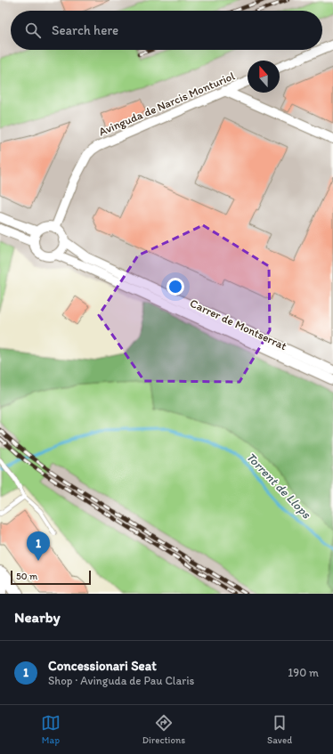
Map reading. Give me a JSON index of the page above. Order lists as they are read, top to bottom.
{
  "streets": {
    "street": ["Avinguda de Narcis Monturiol", "Carrer de Montserrat"]
  },
  "crossings": [
    ["Avinguda de Narcis Monturiol", "Carrer de Montserrat"]
  ],
  "water": ["Torrent de Llops"],
  "scale_bar": "50 m",
  "north": "top",
  "page": {
    "search": "Search here",
    "pins": "1",
    "scale": "50 m",
    "heading": "Nearby",
    "list": [
      {
        "mark": "1",
        "name": "Concessionari Seat",
        "note": "Shop · Avinguda de Pau Claris",
        "value": "190 m"
      }
    ],
    "nav": ["Map", "Directions", "Saved"]
  }
}
